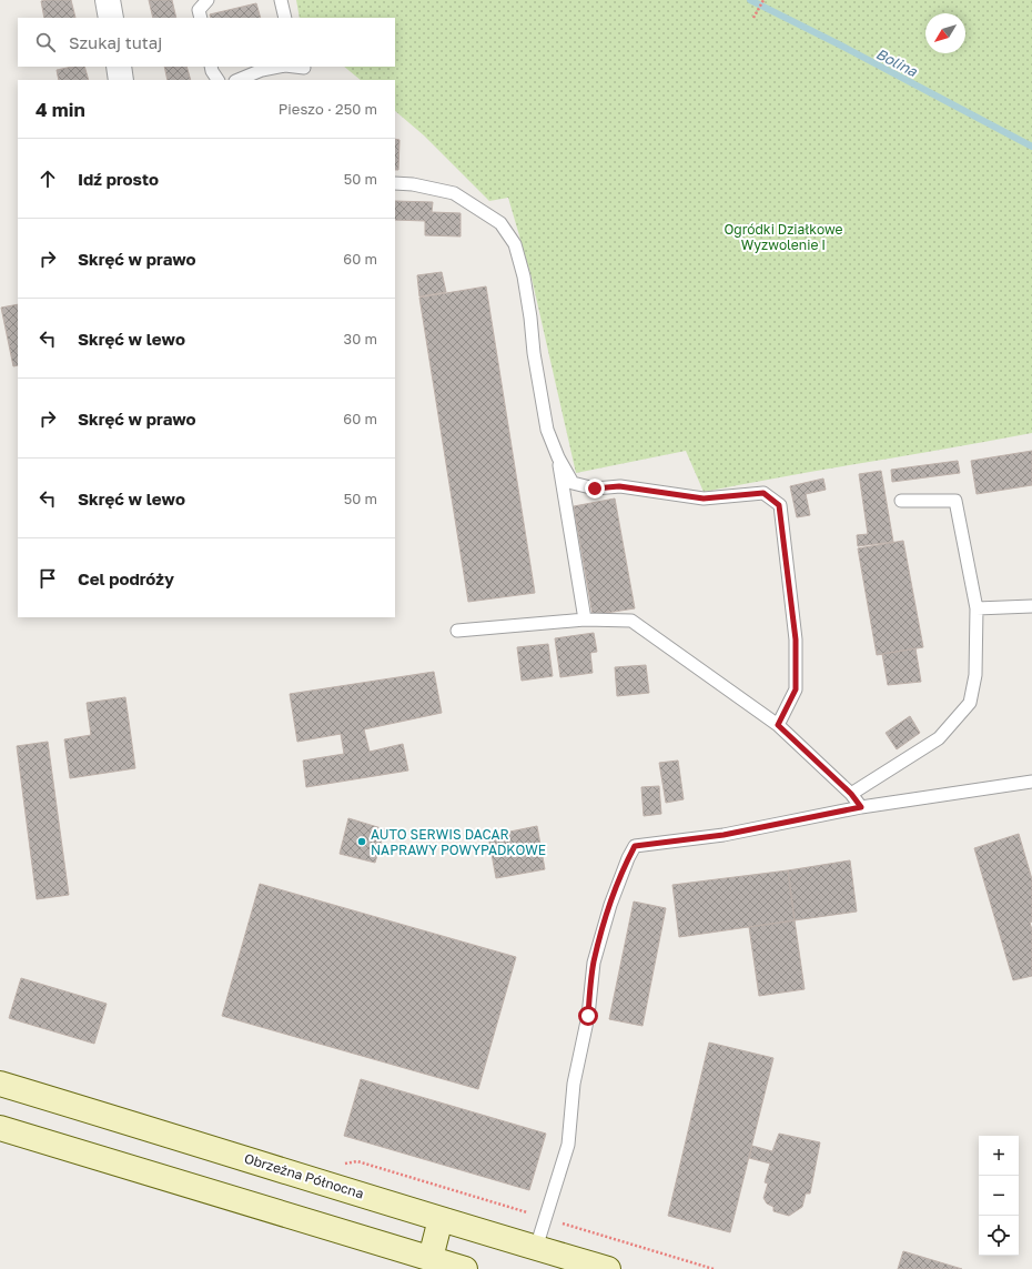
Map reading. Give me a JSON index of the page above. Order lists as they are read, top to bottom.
{
  "streets": {
    "street": ["Obrzeżna Północna"]
  },
  "water": ["Bolina"],
  "parks": ["Ogródki Działkowe Wyzwolenie I"],
  "places": ["AUTO SERWIS DACAR NAPRAWY POWYPADKOWE"],
  "north": "bottom left",
  "page": {
    "search": "Szukaj tutaj",
    "heading": ["4 min", "Pieszo · 250 m"],
    "list": [
      ["Idź prosto", "50 m"],
      ["Skręć w prawo", "60 m"],
      ["Skręć w lewo", "30 m"],
      ["Skręć w prawo", "60 m"],
      ["Skręć w lewo", "50 m"],
      "Cel podróży"
    ],
    "map_buttons": ["+", "−"]
  }
}
